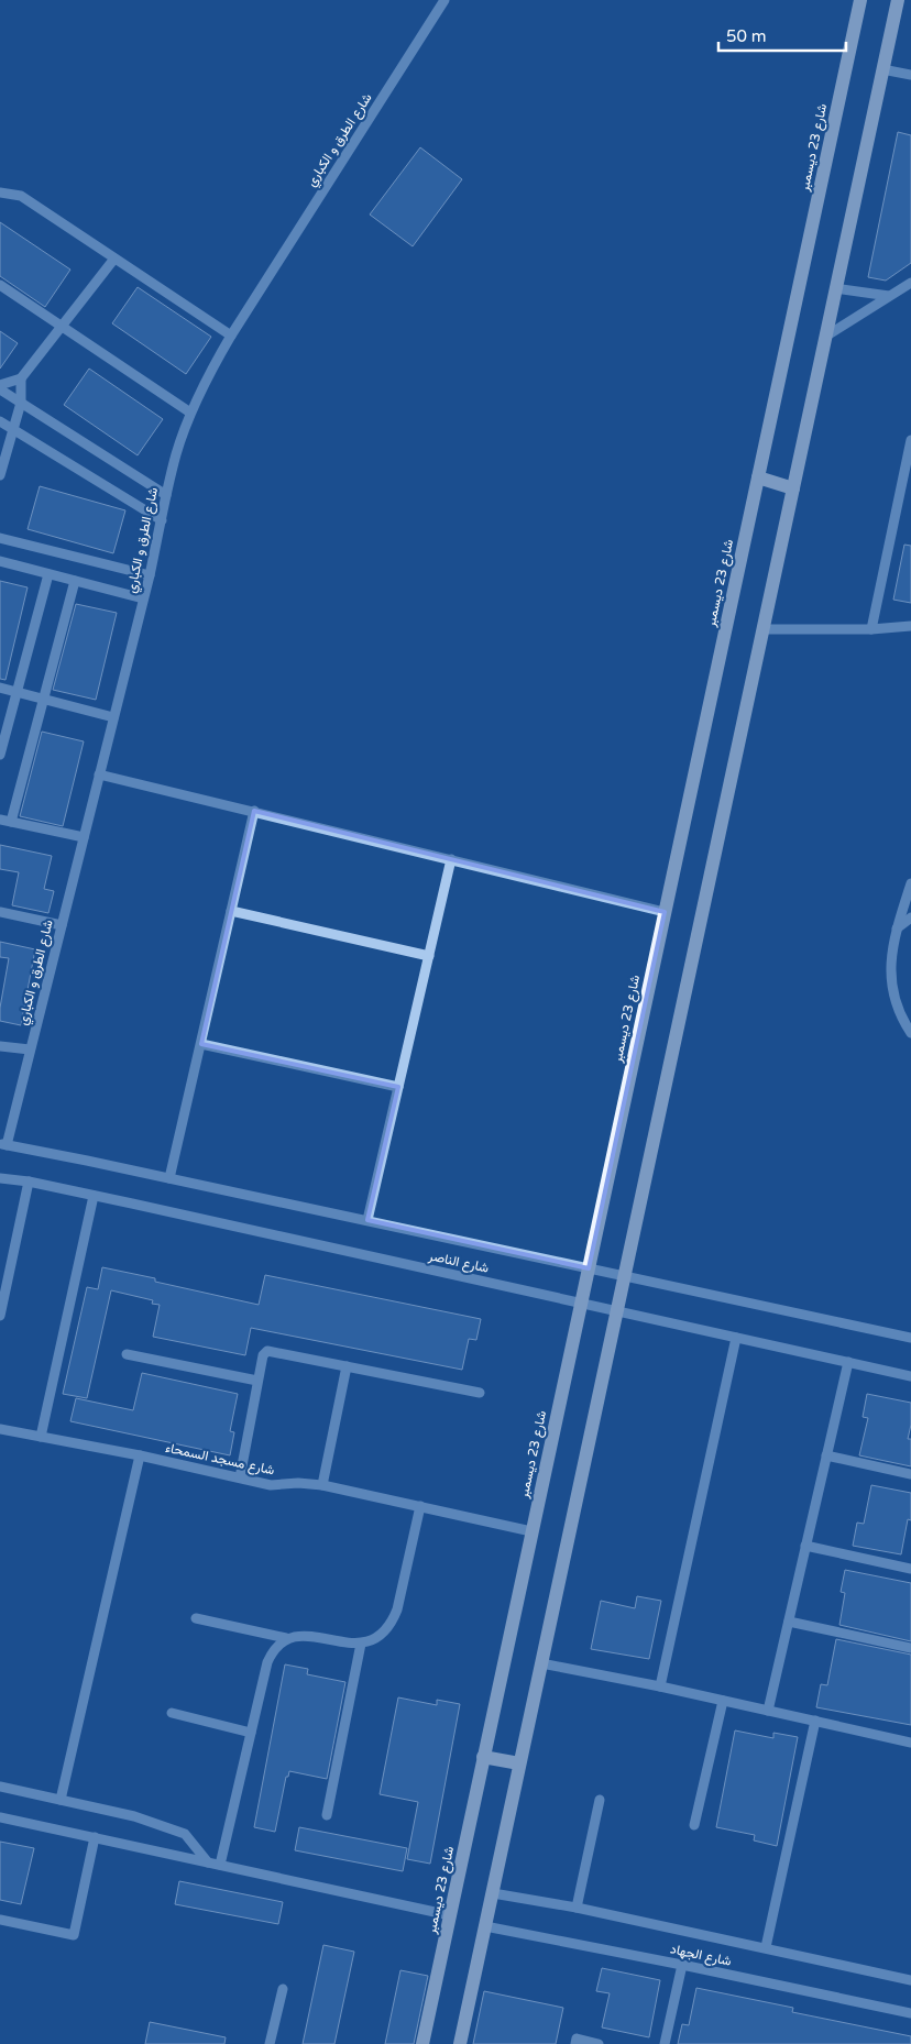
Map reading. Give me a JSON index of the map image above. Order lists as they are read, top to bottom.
{
  "streets": {
    "main road": ["شارع 23 ديسمبر"],
    "street": [
      "شارع الطرق و الكباري",
      "شارع الناصر",
      "شارع مسجد السمحاء",
      "شارع الجهاد"
    ]
  },
  "crossings": [
    ["شارع الطرق و الكباري", "شارع الناصر"],
    ["شارع 23 ديسمبر", "شارع الناصر"],
    ["شارع 23 ديسمبر", "شارع مسجد السمحاء"]
  ],
  "scale_bar": "50 m"
}
